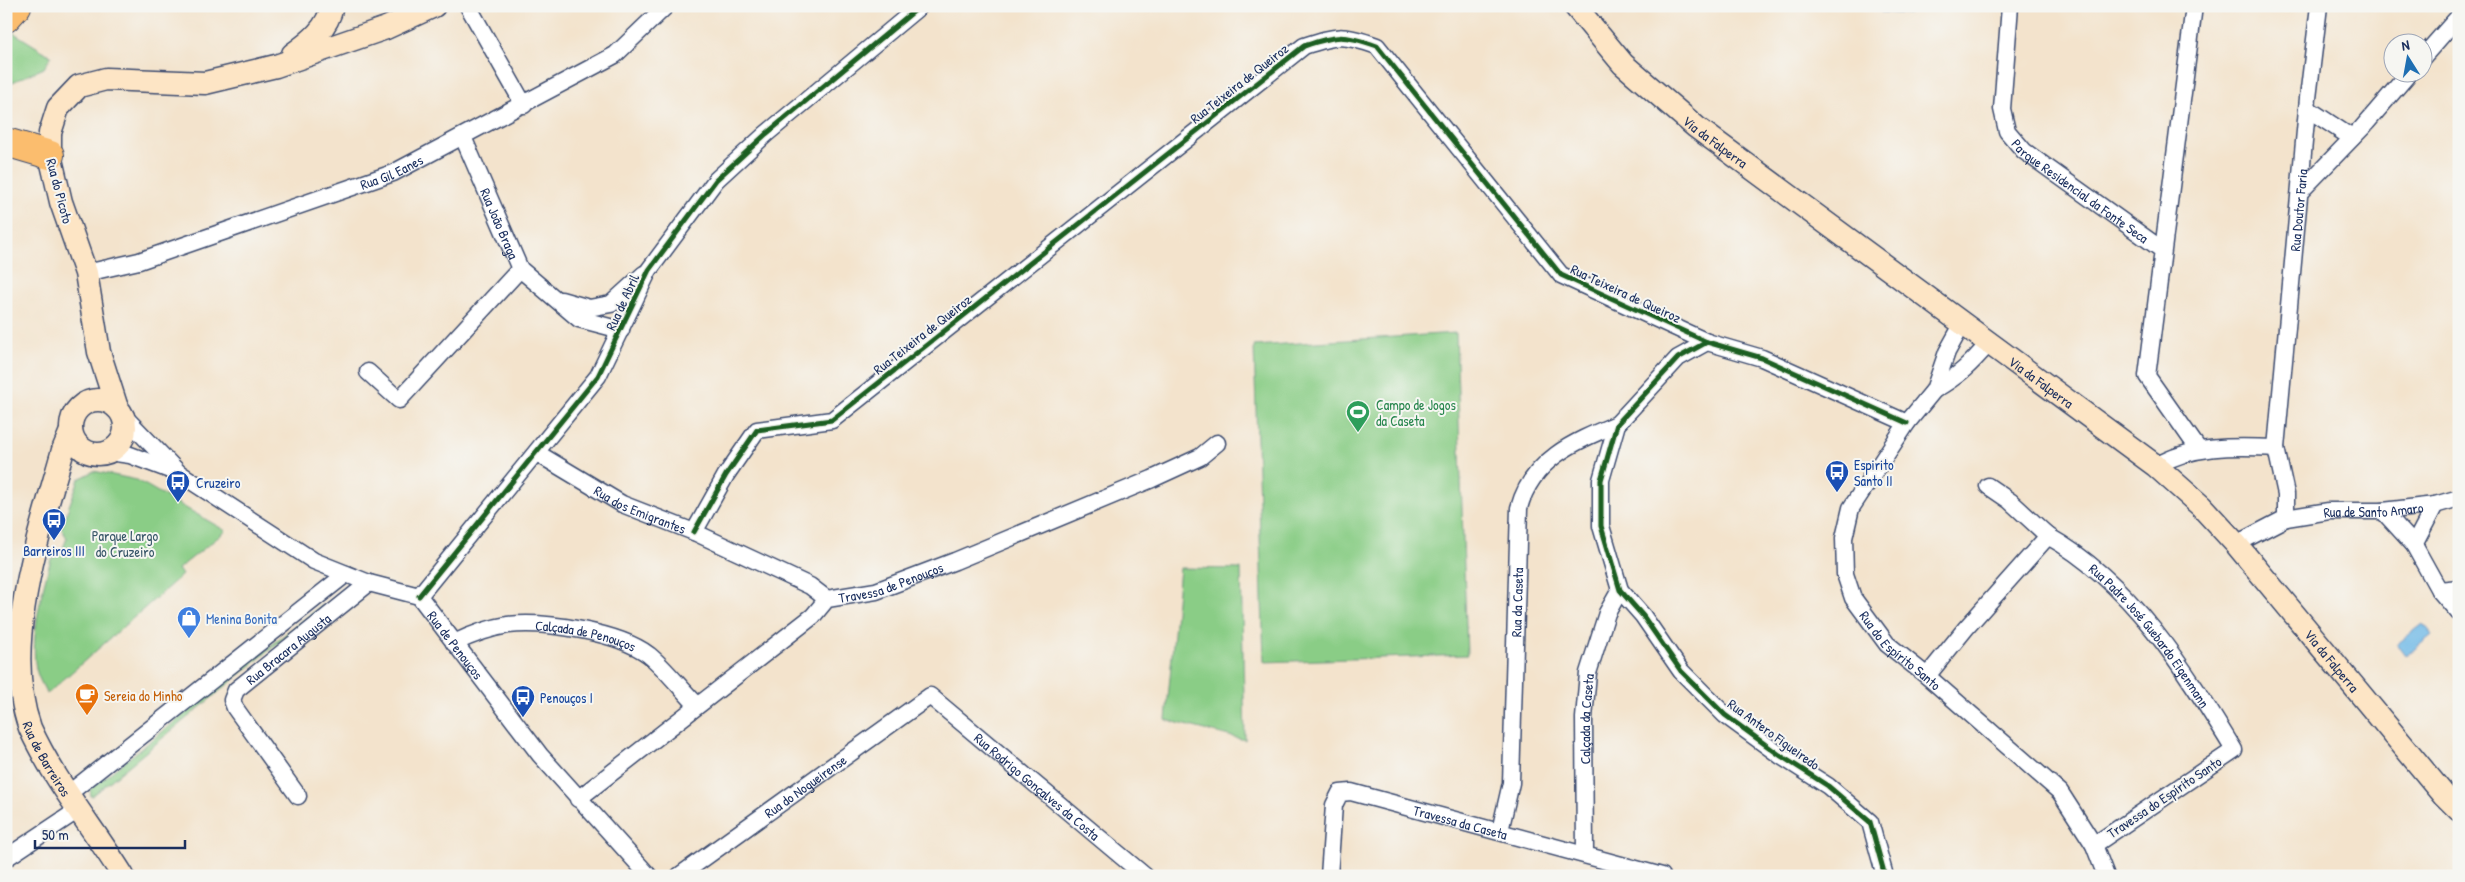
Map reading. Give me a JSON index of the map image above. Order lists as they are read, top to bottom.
{
  "streets": {
    "street": [
      "Rua Teixeira de Queiroz",
      "Via da Falperra",
      "Rua Gil Eanes",
      "Parque Residencial da Fonte Seca",
      "Rua do Picoto",
      "Rua Doutor Faria",
      "Rua João Braga",
      "Rua de Abril",
      "Rua dos Emigrantes",
      "Rua de Santo Amaro",
      "Travessa de Penouços",
      "Rua da Caseta",
      "Rua Padre José Guebardo Eigenmann",
      "Calçada de Penouços",
      "Rua de Penouços",
      "Rua Bracara Augusta",
      "Rua do Espírito Santo",
      "Calçada da Caseta",
      "Rua Antero Figueiredo",
      "Rua de Barreiros",
      "Rua do Nogueirense",
      "Rua Rodrigo Gonçalves da Costa",
      "Travessa do Espírito Santo",
      "Travessa da Caseta"
    ]
  },
  "crossings": [
    ["Rua Teixeira de Queiroz", "Rua dos Emigrantes"],
    ["Rua Teixeira de Queiroz", "Rua Antero Figueiredo"],
    ["Via da Falperra", "Rua de Santo Amaro"],
    ["Rua Gil Eanes", "Rua do Picoto"],
    ["Rua Gil Eanes", "Rua João Braga"],
    ["Rua do Picoto", "Rua de Penouços"],
    ["Rua do Picoto", "Rua de Barreiros"],
    ["Rua Doutor Faria", "Rua de Santo Amaro"],
    ["Rua João Braga", "Rua de Abril"],
    ["Rua de Abril", "Rua dos Emigrantes"],
    ["Rua de Abril", "Rua de Penouços"],
    ["Rua dos Emigrantes", "Travessa de Penouços"],
    ["Travessa de Penouços", "Calçada de Penouços"],
    ["Travessa de Penouços", "Rua de Penouços"],
    ["Rua da Caseta", "Rua Antero Figueiredo"],
    ["Rua da Caseta", "Travessa da Caseta"],
    ["Rua Padre José Guebardo Eigenmann", "Travessa do Espírito Santo"],
    ["Calçada de Penouços", "Rua de Penouços"],
    ["Rua de Penouços", "Rua Bracara Augusta"],
    ["Rua de Penouços", "Rua de Barreiros"],
    ["Rua do Espírito Santo", "Travessa do Espírito Santo"],
    ["Calçada da Caseta", "Rua Antero Figueiredo"],
    ["Calçada da Caseta", "Travessa da Caseta"],
    ["Rua do Nogueirense", "Rua Rodrigo Gonçalves da Costa"]
  ],
  "parks": ["Parque Largo do Cruzeiro"],
  "places": {
    "sports": ["Campo de Jogos da Caseta"],
    "bus stop": [
      "Espirito Santo II",
      "Cruzeiro",
      "Barreiros III",
      "Penouços I"
    ],
    "shop": ["Menina Bonita"],
    "cafe": ["Sereia do Minho"]
  },
  "scale_bar": "50 m",
  "north": "top"
}
